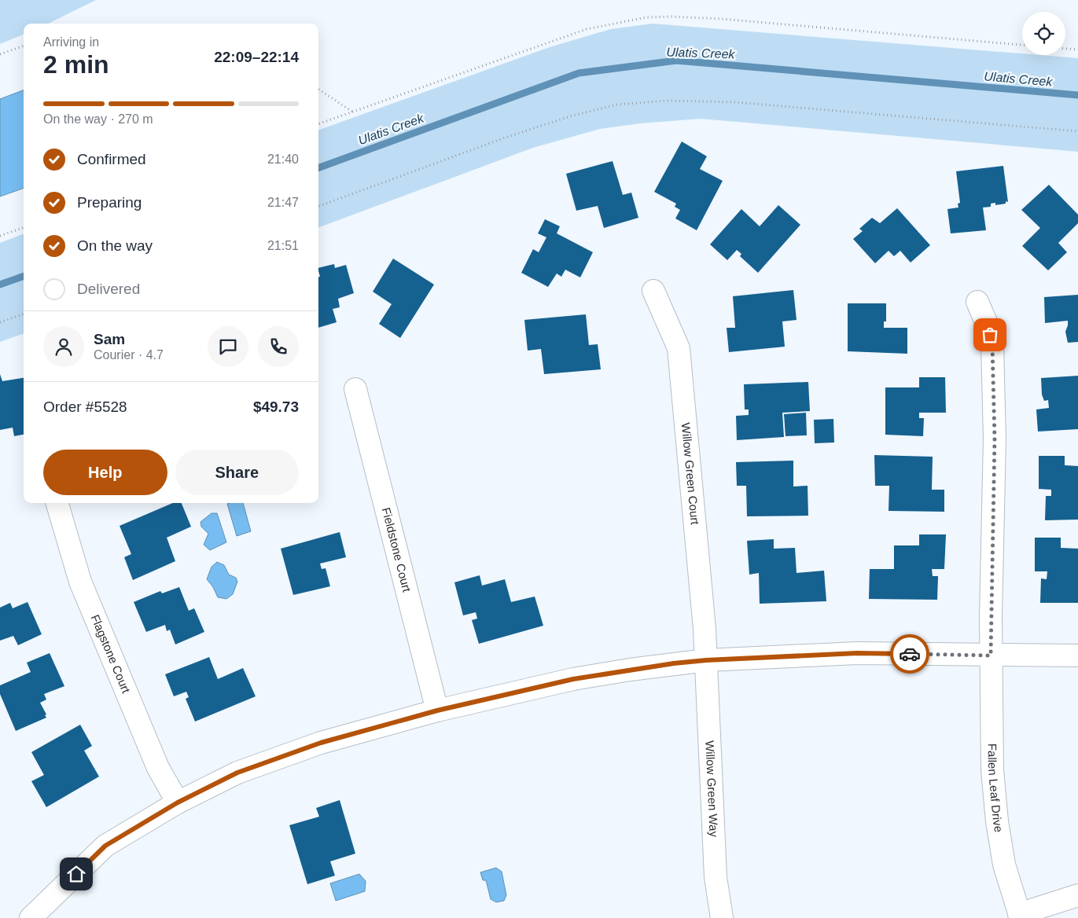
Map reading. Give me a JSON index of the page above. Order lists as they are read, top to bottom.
{
  "streets": {
    "street": [
      "Willow Green Court",
      "Fieldstone Court",
      "Flagstone Court",
      "Fallen Leaf Drive",
      "Willow Green Way"
    ]
  },
  "crossings": [
    ["Willow Green Court", "Willow Green Way"]
  ],
  "water": ["Ulatis Creek"],
  "page": {
    "heading": ["2 min", "Arriving in", "22:09–22:14"],
    "panel": [
      "Sam",
      "Courier · 4.7",
      "Order #5528",
      "$49.73"
    ],
    "bar": "On the way · 270 m",
    "list": [
      ["Confirmed", "21:40"],
      ["Preparing", "21:47"],
      ["On the way", "21:51"],
      "Delivered"
    ],
    "buttons": ["Help", "Share"]
  }
}
